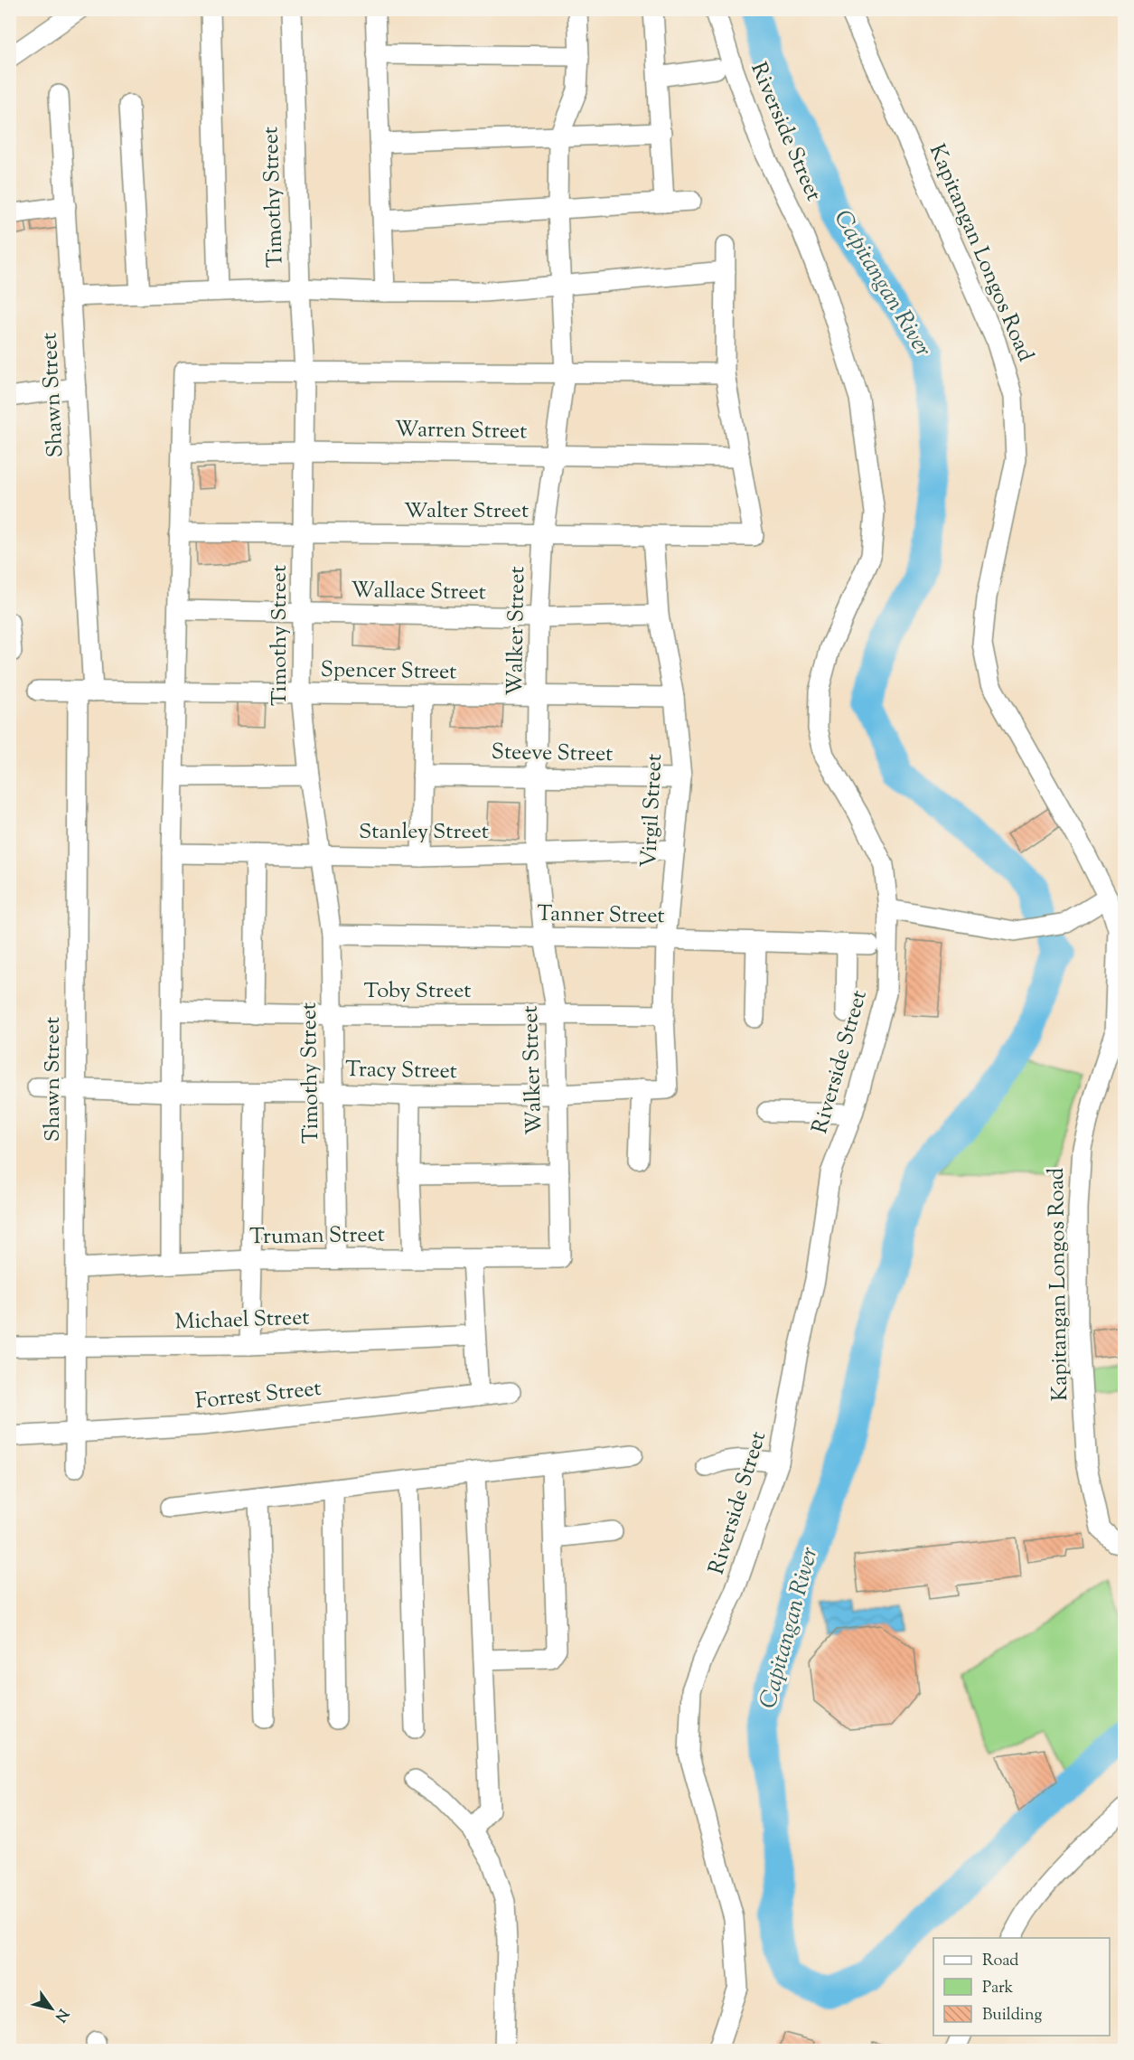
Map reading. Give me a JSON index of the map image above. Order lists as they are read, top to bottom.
{
  "streets": {
    "street": [
      "Riverside Street",
      "Timothy Street",
      "Kapitangan Longos Road",
      "Shawn Street",
      "Warren Street",
      "Walter Street",
      "Wallace Street",
      "Walker Street",
      "Spencer Street",
      "Steeve Street",
      "Virgil Street",
      "Stanley Street",
      "Tanner Street",
      "Toby Street",
      "Tracy Street",
      "Truman Street",
      "Michael Street",
      "Forrest Street"
    ]
  },
  "crossings": [
    ["Timothy Street", "Warren Street"],
    ["Timothy Street", "Walter Street"],
    ["Timothy Street", "Wallace Street"],
    ["Timothy Street", "Spencer Street"],
    ["Timothy Street", "Stanley Street"],
    ["Timothy Street", "Tanner Street"],
    ["Timothy Street", "Toby Street"],
    ["Timothy Street", "Tracy Street"],
    ["Timothy Street", "Truman Street"],
    ["Shawn Street", "Spencer Street"],
    ["Shawn Street", "Tracy Street"],
    ["Shawn Street", "Truman Street"],
    ["Shawn Street", "Michael Street"],
    ["Shawn Street", "Forrest Street"],
    ["Warren Street", "Walter Street"],
    ["Warren Street", "Walker Street"],
    ["Walter Street", "Walker Street"],
    ["Walter Street", "Virgil Street"],
    ["Wallace Street", "Walker Street"],
    ["Wallace Street", "Virgil Street"],
    ["Walker Street", "Spencer Street"],
    ["Walker Street", "Steeve Street"],
    ["Walker Street", "Stanley Street"],
    ["Walker Street", "Tanner Street"],
    ["Walker Street", "Toby Street"],
    ["Walker Street", "Tracy Street"],
    ["Walker Street", "Truman Street"],
    ["Spencer Street", "Virgil Street"],
    ["Steeve Street", "Virgil Street"],
    ["Virgil Street", "Stanley Street"],
    ["Virgil Street", "Tanner Street"],
    ["Virgil Street", "Toby Street"],
    ["Virgil Street", "Tracy Street"]
  ],
  "water": ["Capitangan River"],
  "legend": ["Road", "Park", "Building"],
  "north": "bottom right"
}
